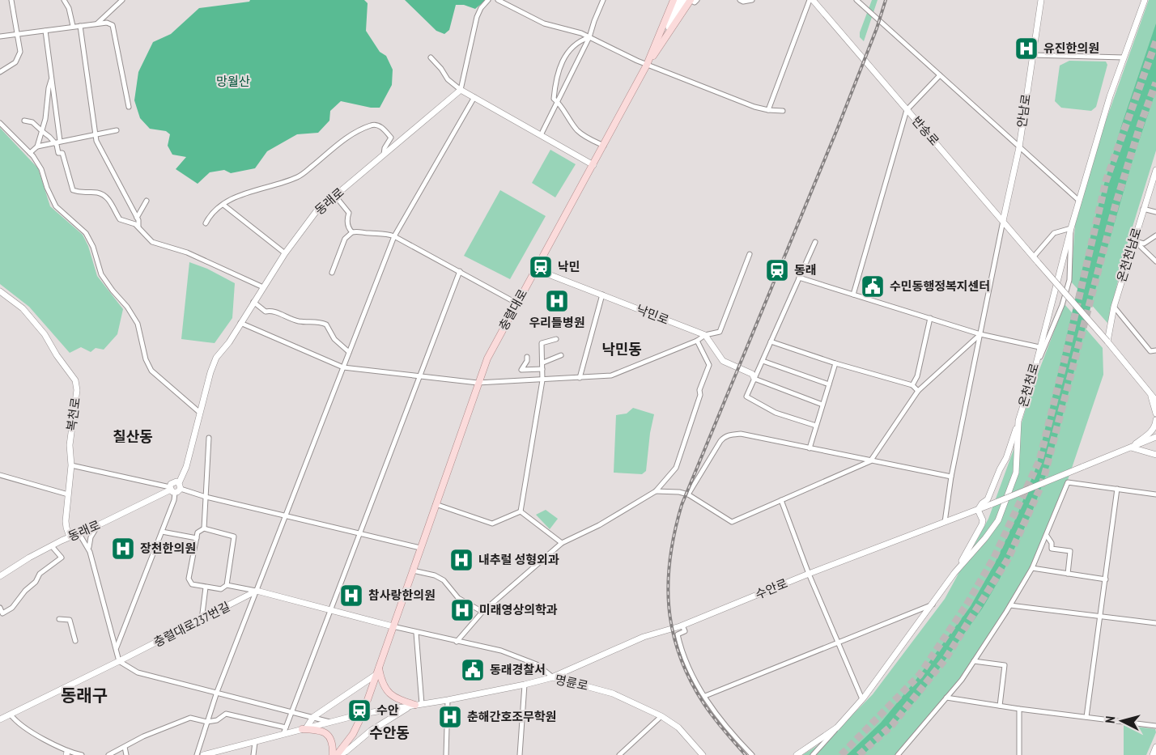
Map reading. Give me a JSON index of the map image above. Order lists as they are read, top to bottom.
{
  "streets": {
    "main road": [
      "안남로",
      "반송로",
      "동래로",
      "온천천남로",
      "충렬대로",
      "낙민로",
      "온천천로",
      "복천로",
      "수안로",
      "충렬대로237번길",
      "명륜로"
    ]
  },
  "crossings": [
    ["안남로", "반송로"],
    ["반송로", "온천천남로"],
    ["동래로", "복천로"],
    ["충렬대로", "낙민로"],
    ["충렬대로", "명륜로"],
    ["수안로", "명륜로"]
  ],
  "districts": [
    "낙민동",
    "칠산동",
    "동래구",
    "수안동"
  ],
  "parks": ["망월산"],
  "places": {
    "hospital": [
      "유진한의원",
      "우리들병원",
      "장천한의원",
      "내추럴 성형외과",
      "참사랑한의원",
      "미래영상의학과",
      "춘해간호조무학원"
    ],
    "station": ["낙민", "동래", "수안"],
    "public building": ["수민동행정복지센터", "동래경찰서"]
  },
  "north": "left"
}
